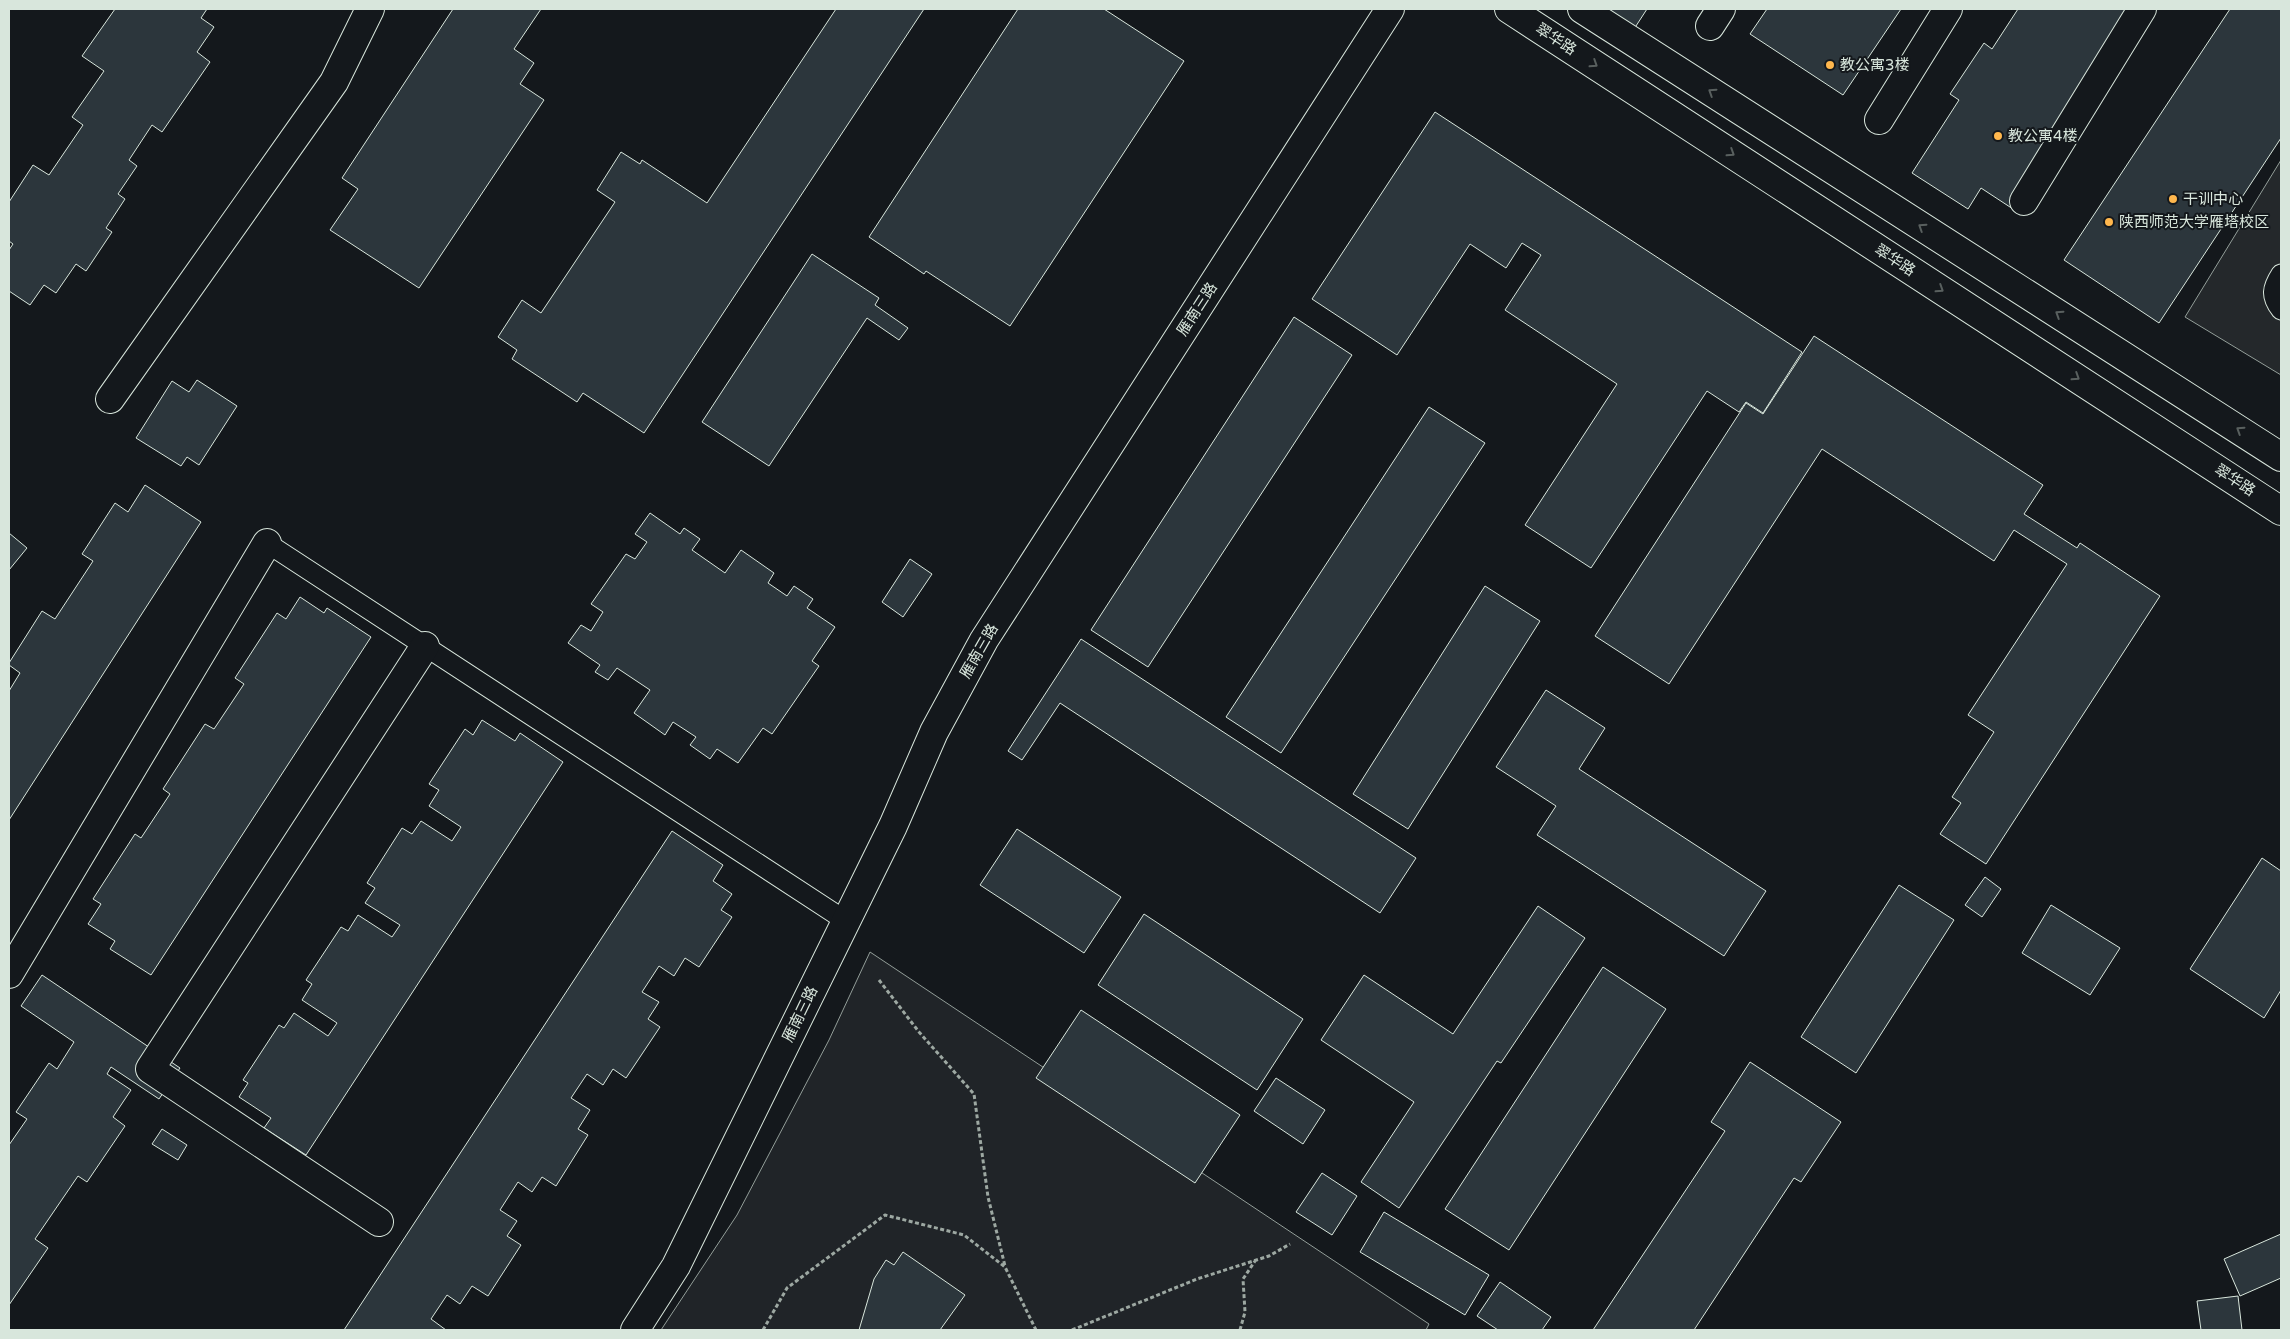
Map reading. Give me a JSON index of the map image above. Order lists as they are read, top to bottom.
{
  "streets": {
    "street": ["翠华路", "雁南三路"]
  },
  "places": [
    "教公寓3楼",
    "教公寓4楼",
    "干训中心",
    "陕西师范大学雁塔校区"
  ]
}
